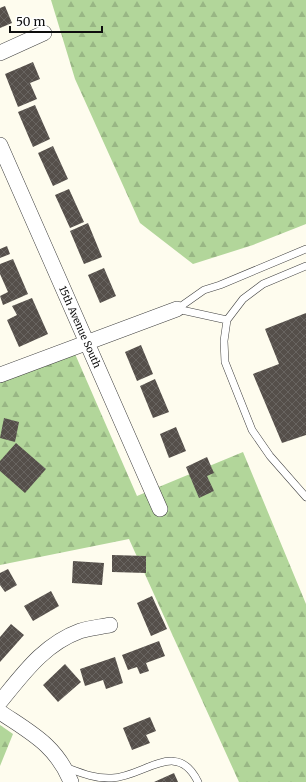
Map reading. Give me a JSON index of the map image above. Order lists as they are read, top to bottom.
{
  "streets": {
    "street": ["15th Avenue South"]
  },
  "scale_bar": "50 m"
}
